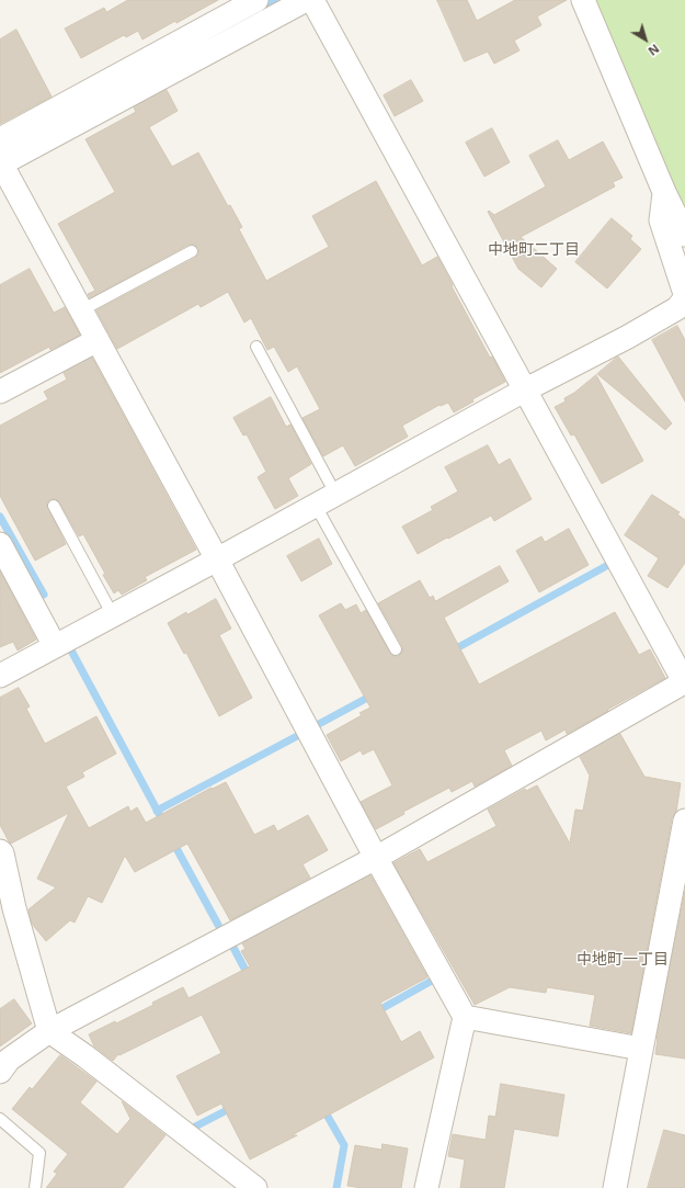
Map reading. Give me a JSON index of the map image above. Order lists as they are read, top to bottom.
{
  "districts": ["中地町二丁目", "中地町一丁目"],
  "north": "bottom right"
}
